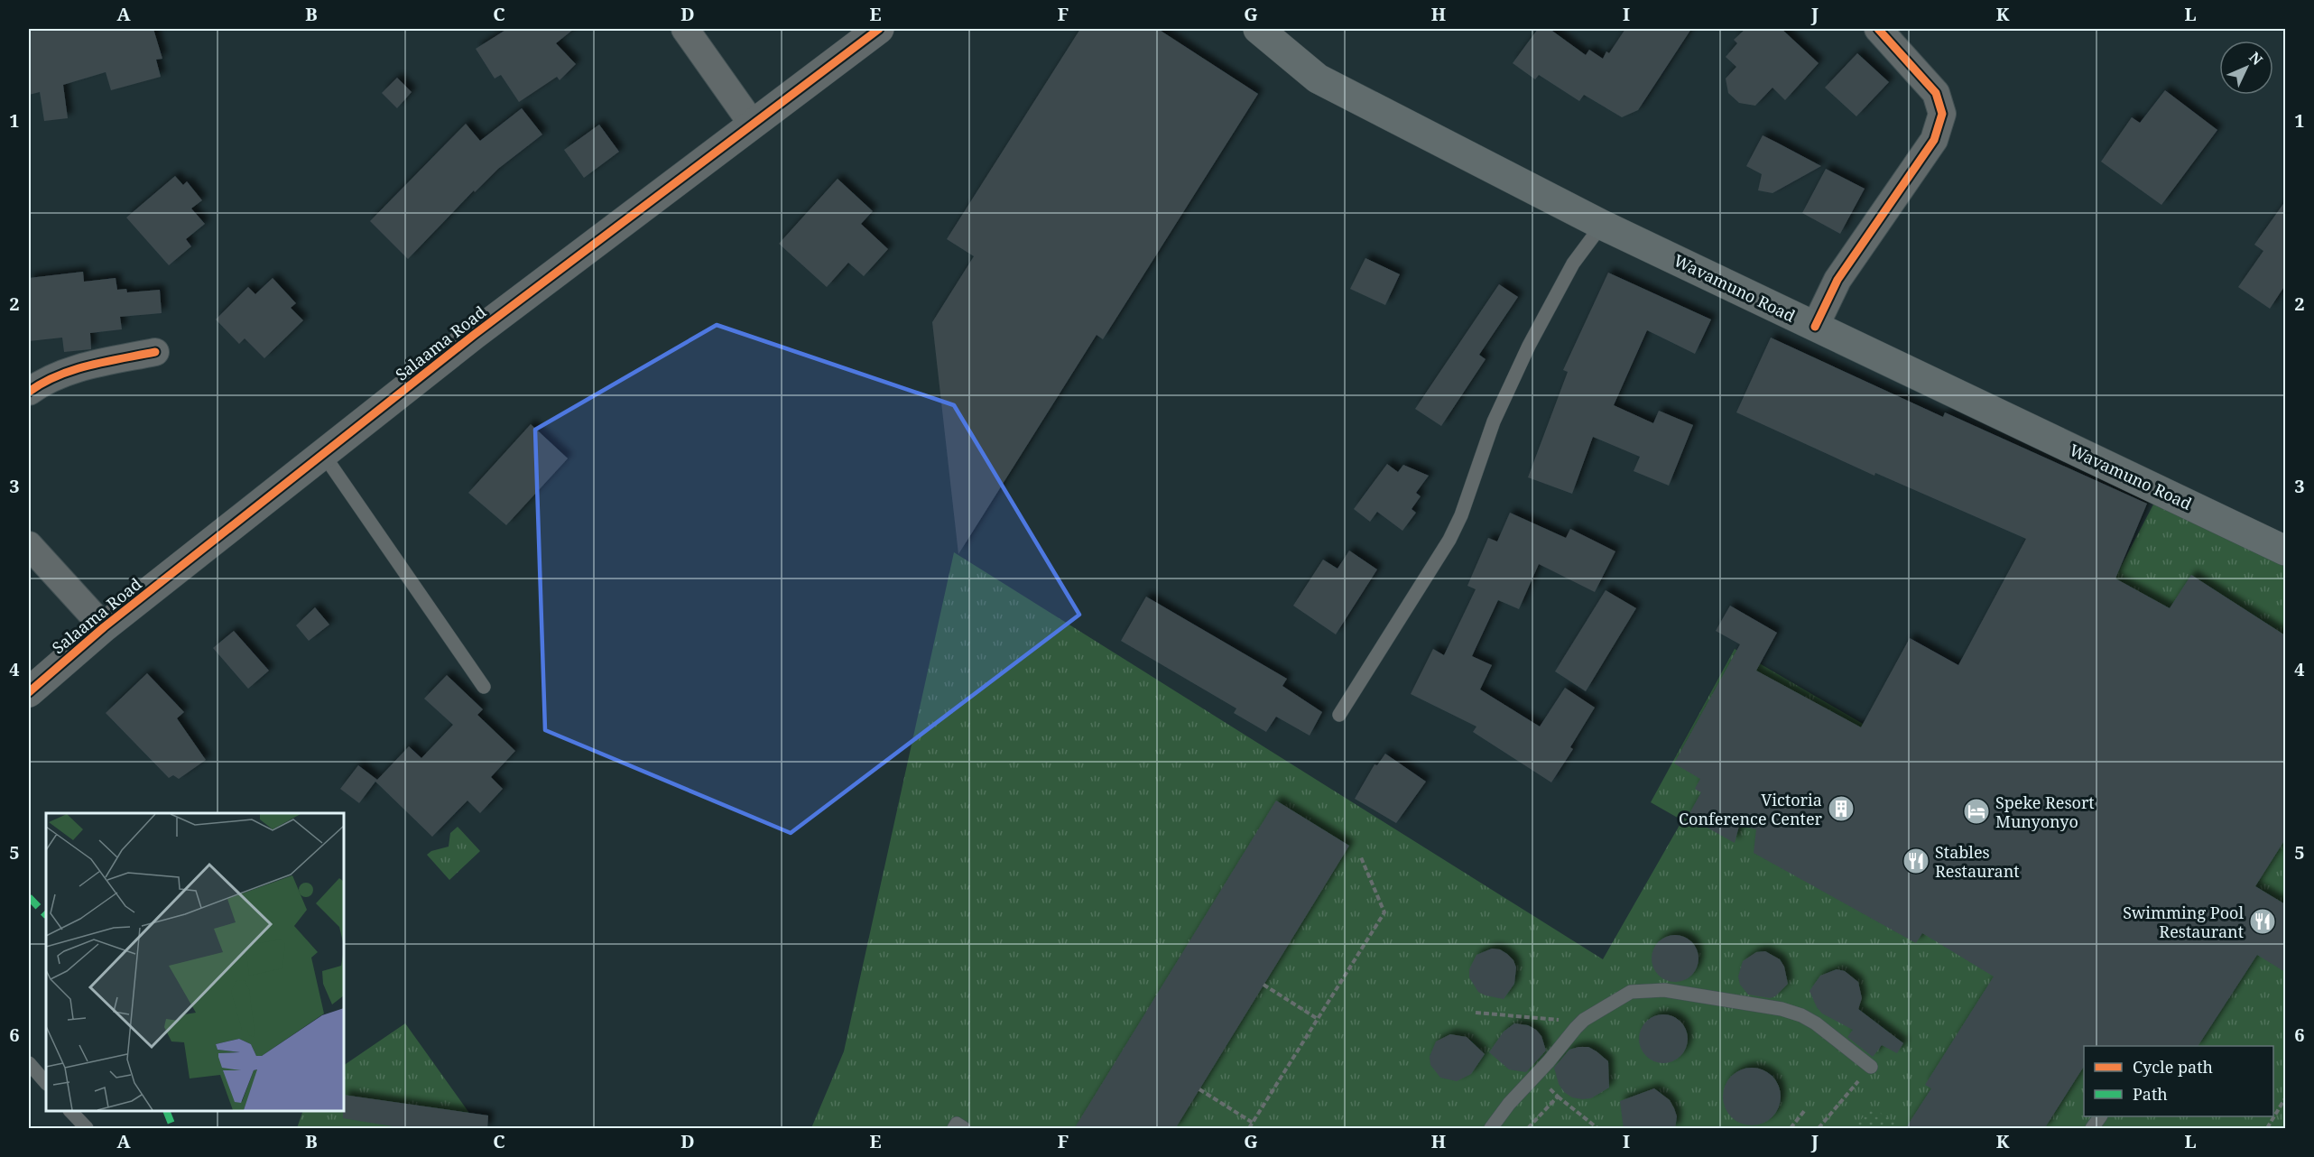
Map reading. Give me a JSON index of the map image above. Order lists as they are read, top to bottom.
{
  "streets": {
    "main road": ["Wavamuno Road"],
    "street": ["Salaama Road"]
  },
  "places": {
    "building": ["Victoria Conference Center"],
    "hotel": ["Speke Resort Munyonyo"],
    "restaurant": ["Stables Restaurant", "Swimming Pool Restaurant"]
  },
  "legend": ["Cycle path", "Path"],
  "north": "top right",
  "grid": {
    "columns": [
      "A",
      "B",
      "C",
      "D",
      "E",
      "F",
      "G",
      "H",
      "I",
      "J",
      "K",
      "L"
    ],
    "rows": [
      "1",
      "2",
      "3",
      "4",
      "5",
      "6"
    ]
  }
}
